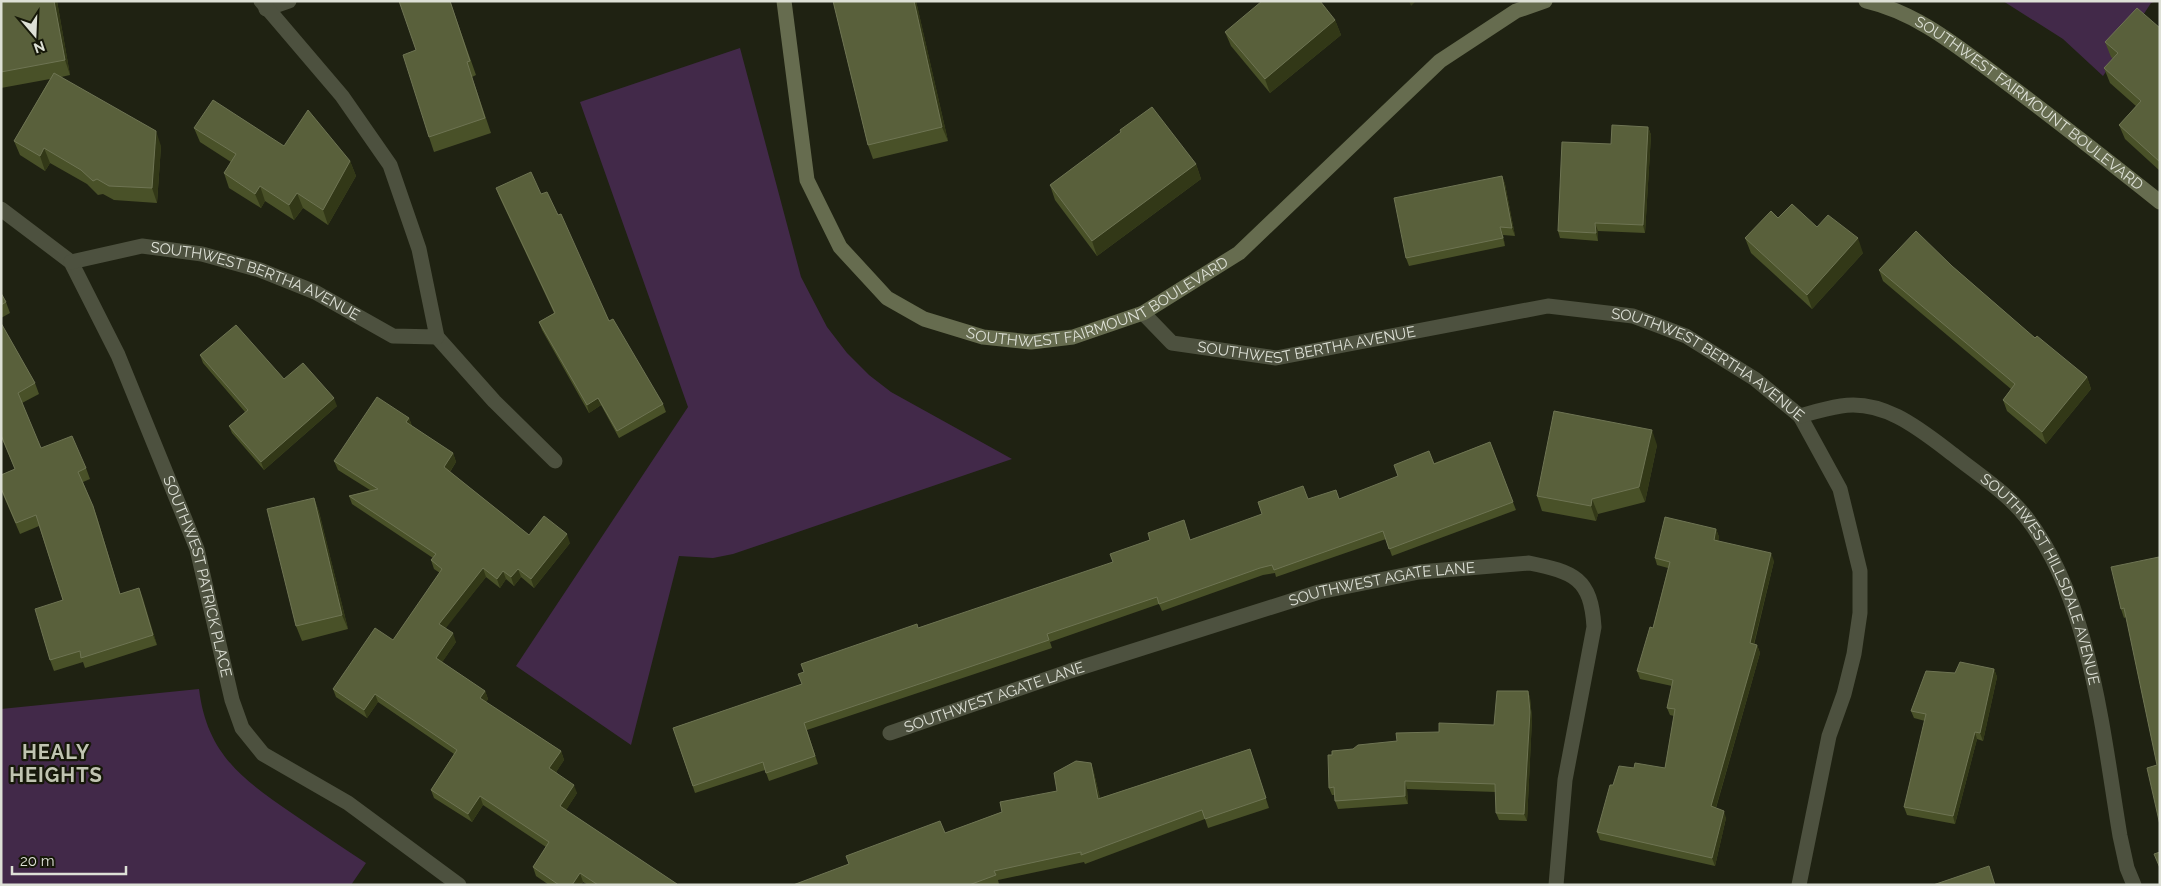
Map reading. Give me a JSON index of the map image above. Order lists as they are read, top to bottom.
{
  "streets": {
    "street": [
      "SOUTHWEST FAIRMOUNT BOULEVARD",
      "SOUTHWEST BERTHA AVENUE",
      "SOUTHWEST PATRICK PLACE",
      "SOUTHWEST HILLSDALE AVENUE",
      "SOUTHWEST AGATE LANE"
    ]
  },
  "crossings": [
    ["SOUTHWEST FAIRMOUNT BOULEVARD", "SOUTHWEST BERTHA AVENUE"],
    ["SOUTHWEST BERTHA AVENUE", "SOUTHWEST PATRICK PLACE"],
    ["SOUTHWEST BERTHA AVENUE", "SOUTHWEST HILLSDALE AVENUE"]
  ],
  "districts": ["HEALY HEIGHTS"],
  "scale_bar": "20 m",
  "north": "bottom"
}
